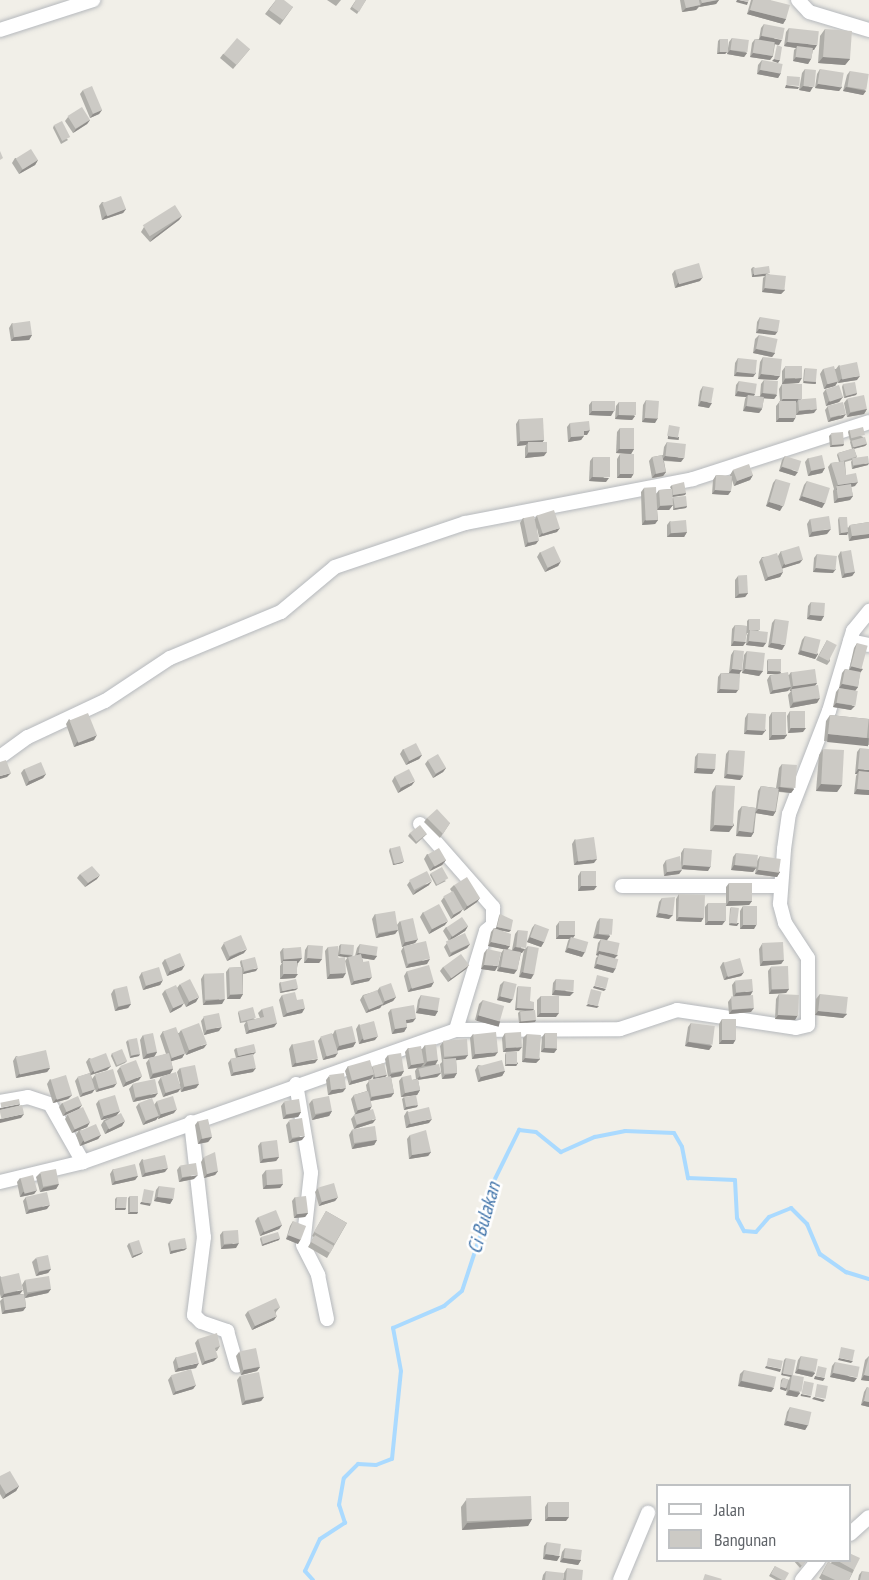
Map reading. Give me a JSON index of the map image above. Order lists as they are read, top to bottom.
{
  "water": ["Ci Bulakan"],
  "legend": ["Jalan", "Bangunan"]
}
